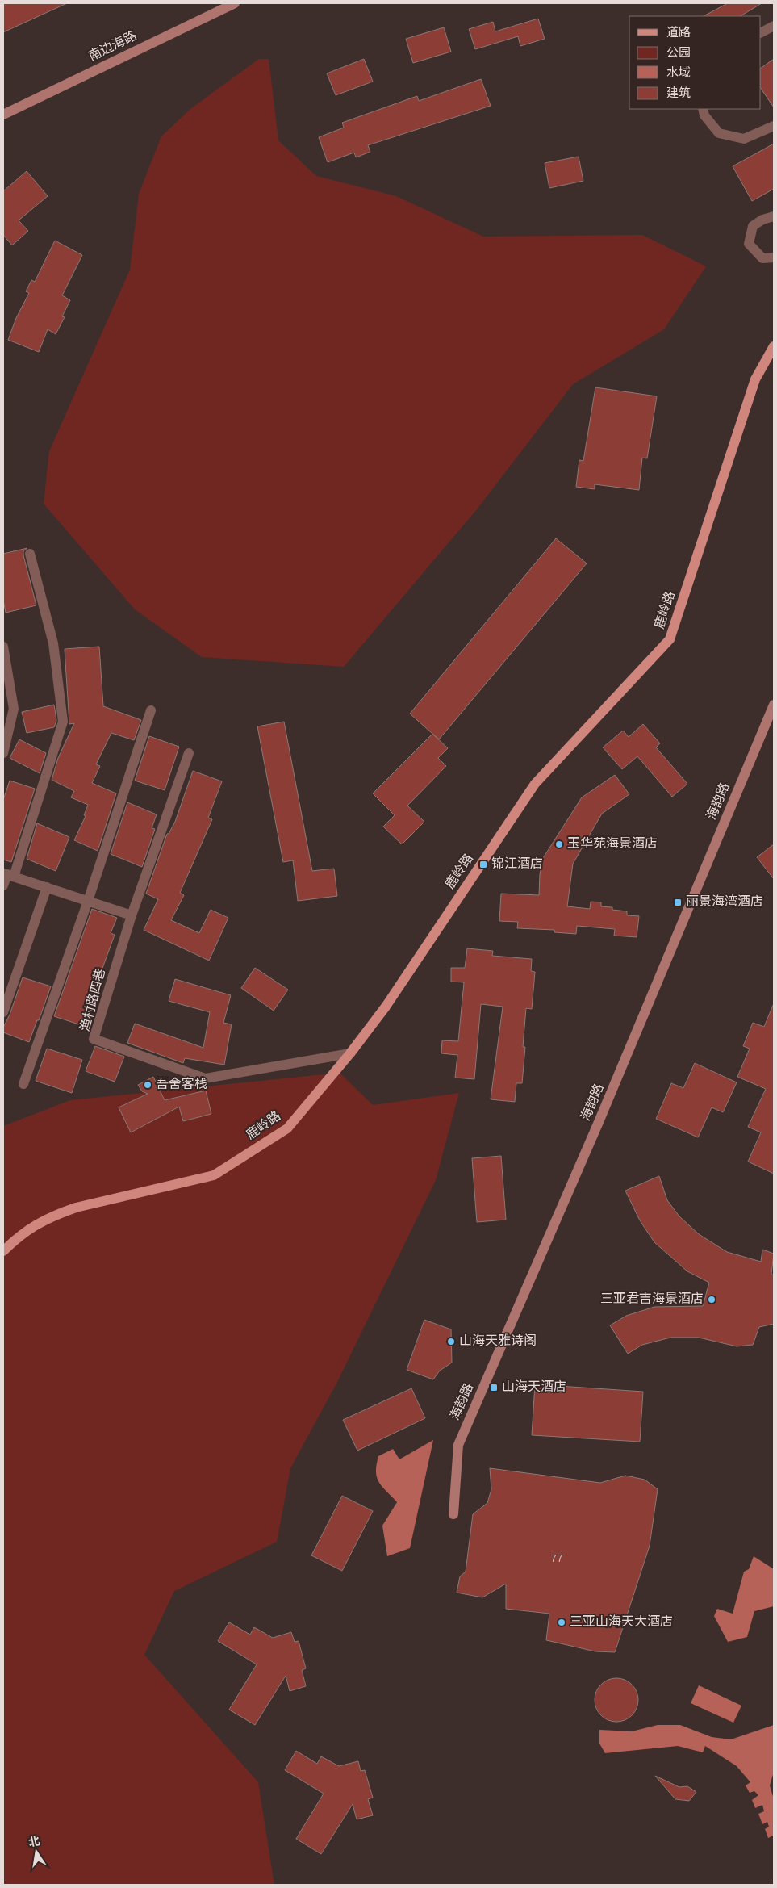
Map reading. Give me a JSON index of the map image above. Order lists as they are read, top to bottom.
{
  "streets": {
    "main road": ["鹿岭路"],
    "street": ["南边海路", "海韵路", "渔村路四巷"]
  },
  "crossings": [
    ["鹿岭路", "渔村路四巷"]
  ],
  "places": {
    "other": [
      "玉华苑海景酒店",
      "吾舍客栈",
      "三亚君吉海景酒店",
      "山海天雅诗阁",
      "三亚山海天大酒店"
    ],
    "transit": ["锦江酒店", "丽景海湾酒店", "山海天酒店"]
  },
  "house_numbers": ["77"],
  "legend": [
    "道路",
    "公园",
    "水域",
    "建筑"
  ],
  "north": "top"
}
